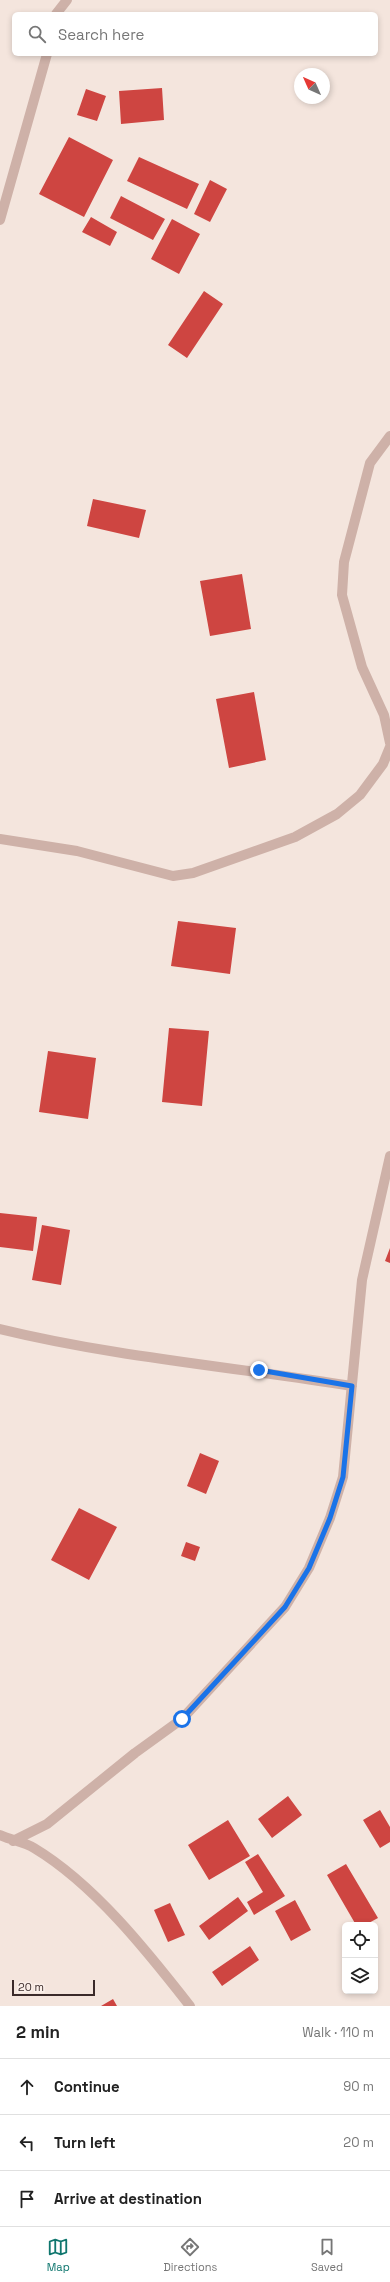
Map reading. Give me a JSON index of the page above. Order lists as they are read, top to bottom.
{
  "scale_bar": "20 m",
  "north": "top left",
  "page": {
    "search": "Search here",
    "scale": "20 m",
    "heading": ["2 min", "Walk · 110 m"],
    "list": [
      ["Continue", "90 m"],
      ["Turn left", "20 m"],
      "Arrive at destination"
    ],
    "nav": ["Map", "Directions", "Saved"]
  }
}
